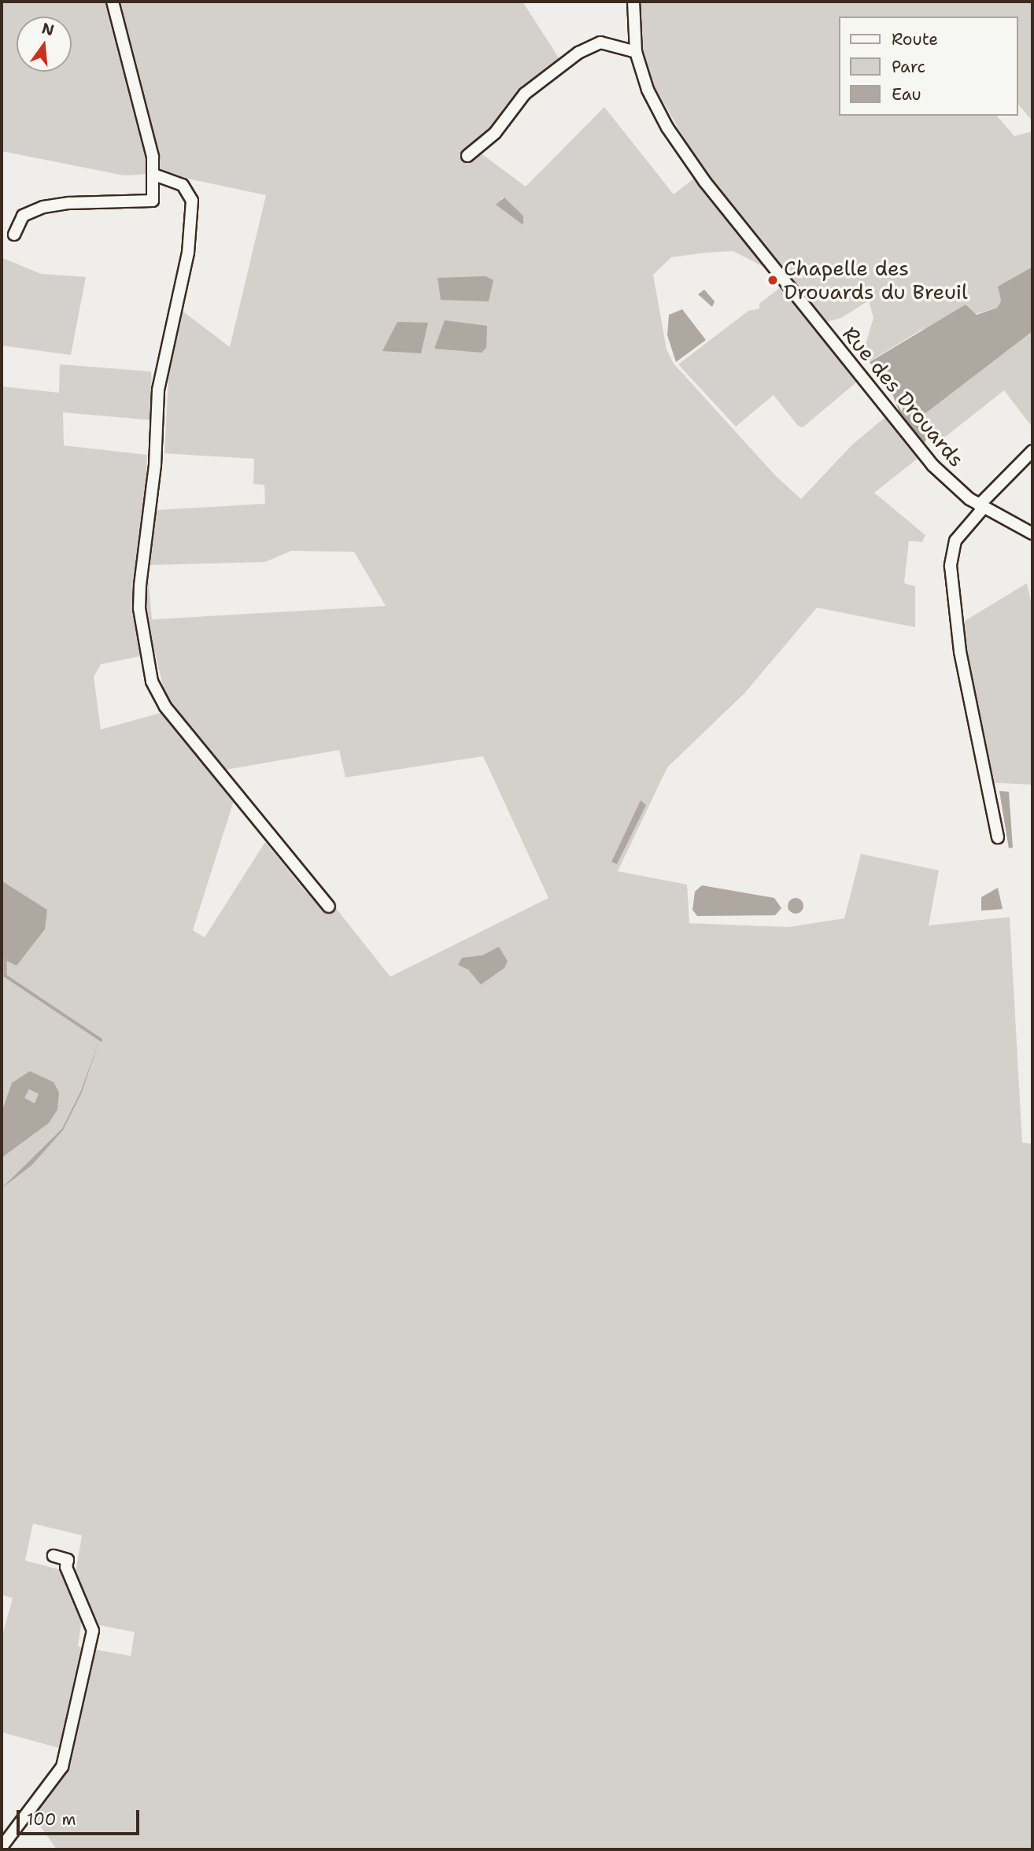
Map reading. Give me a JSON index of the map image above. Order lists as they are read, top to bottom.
{
  "streets": {
    "street": ["Rue des Drouards"]
  },
  "places": ["Chapelle des Drouards du Breuil"],
  "legend": ["Route", "Parc", "Eau"],
  "scale_bar": "100 m",
  "north": "top"
}
